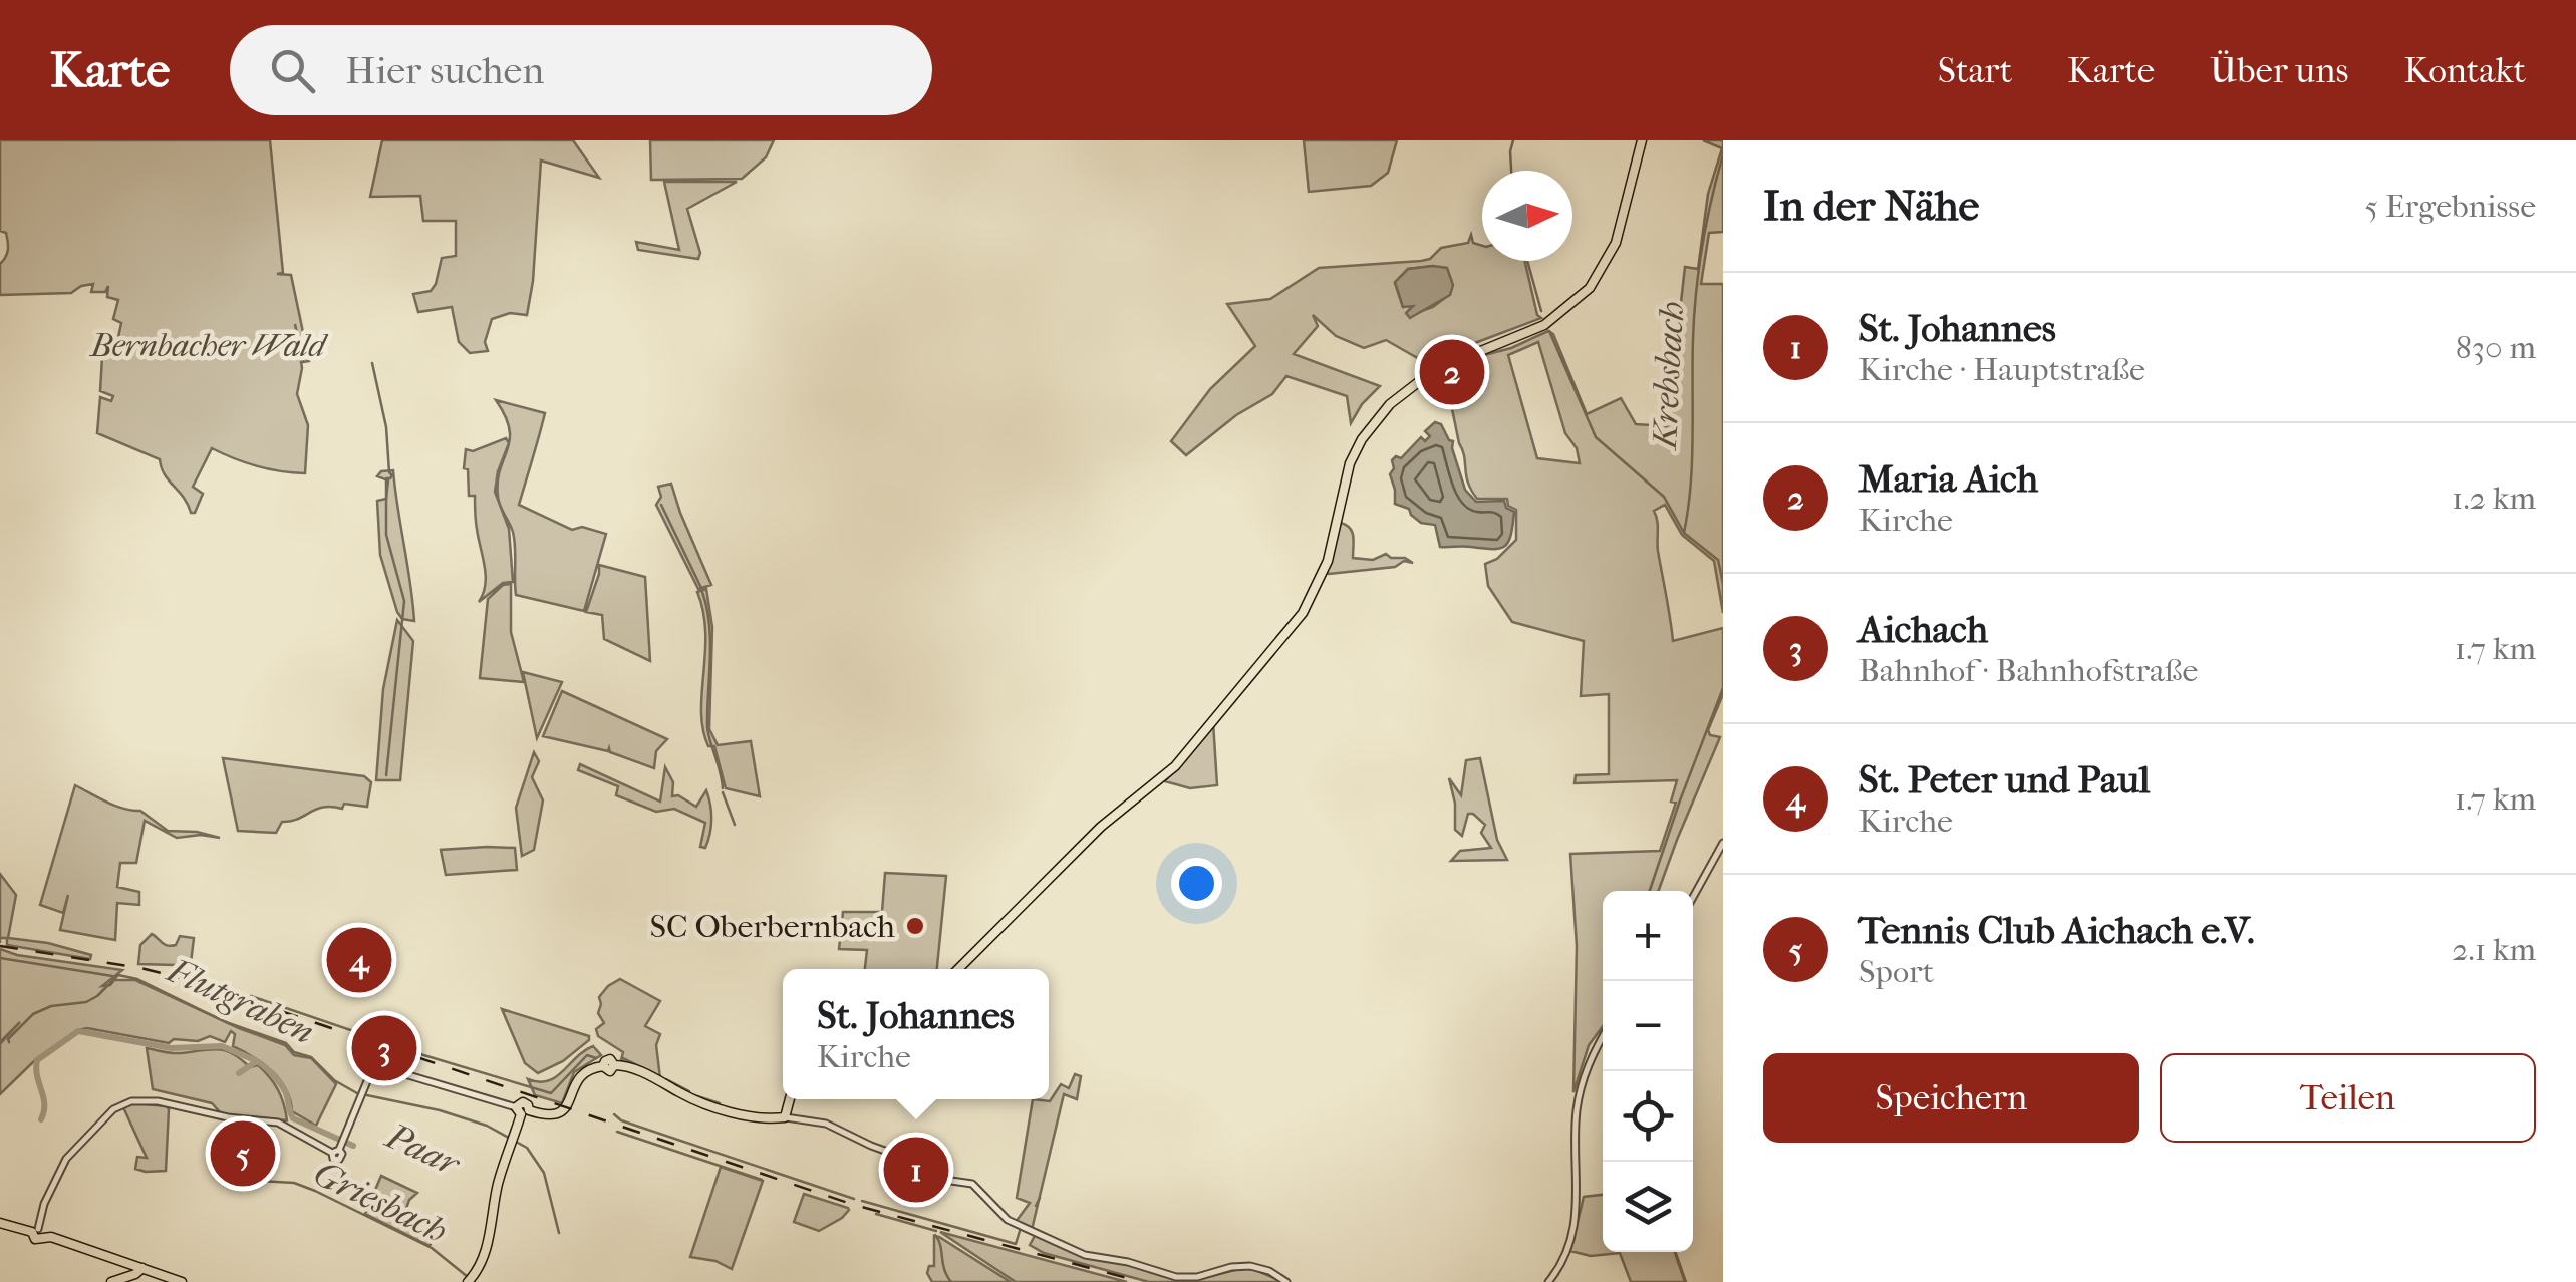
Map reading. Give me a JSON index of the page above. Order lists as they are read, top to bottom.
{
  "water": [
    "Krebsbach",
    "Flutgraben",
    "Paar",
    "Griesbach"
  ],
  "parks": ["Bernbacher Wald"],
  "places": ["SC Oberbernbach"],
  "north": "right",
  "page": {
    "header": "Karte",
    "search": "Hier suchen",
    "nav": [
      "Start",
      "Karte",
      "Über uns",
      "Kontakt"
    ],
    "heading": ["In der Nähe", "5 Ergebnisse"],
    "list": [
      {
        "mark": "1",
        "name": "St. Johannes",
        "note": "Kirche · Hauptstraße",
        "value": "830 m"
      },
      {
        "mark": "2",
        "name": "Maria Aich",
        "note": "Kirche",
        "value": "1.2 km"
      },
      {
        "mark": "3",
        "name": "Aichach",
        "note": "Bahnhof · Bahnhofstraße",
        "value": "1.7 km"
      },
      {
        "mark": "4",
        "name": "St. Peter und Paul",
        "note": "Kirche",
        "value": "1.7 km"
      },
      {
        "mark": "5",
        "name": "Tennis Club Aichach e.V.",
        "note": "Sport",
        "value": "2.1 km"
      }
    ],
    "pins": [
      "2",
      "4",
      "3",
      "5",
      "1"
    ],
    "map_buttons": ["+", "−"],
    "popup": ["St. Johannes", "Kirche"],
    "buttons": ["Speichern", "Teilen"]
  }
}
